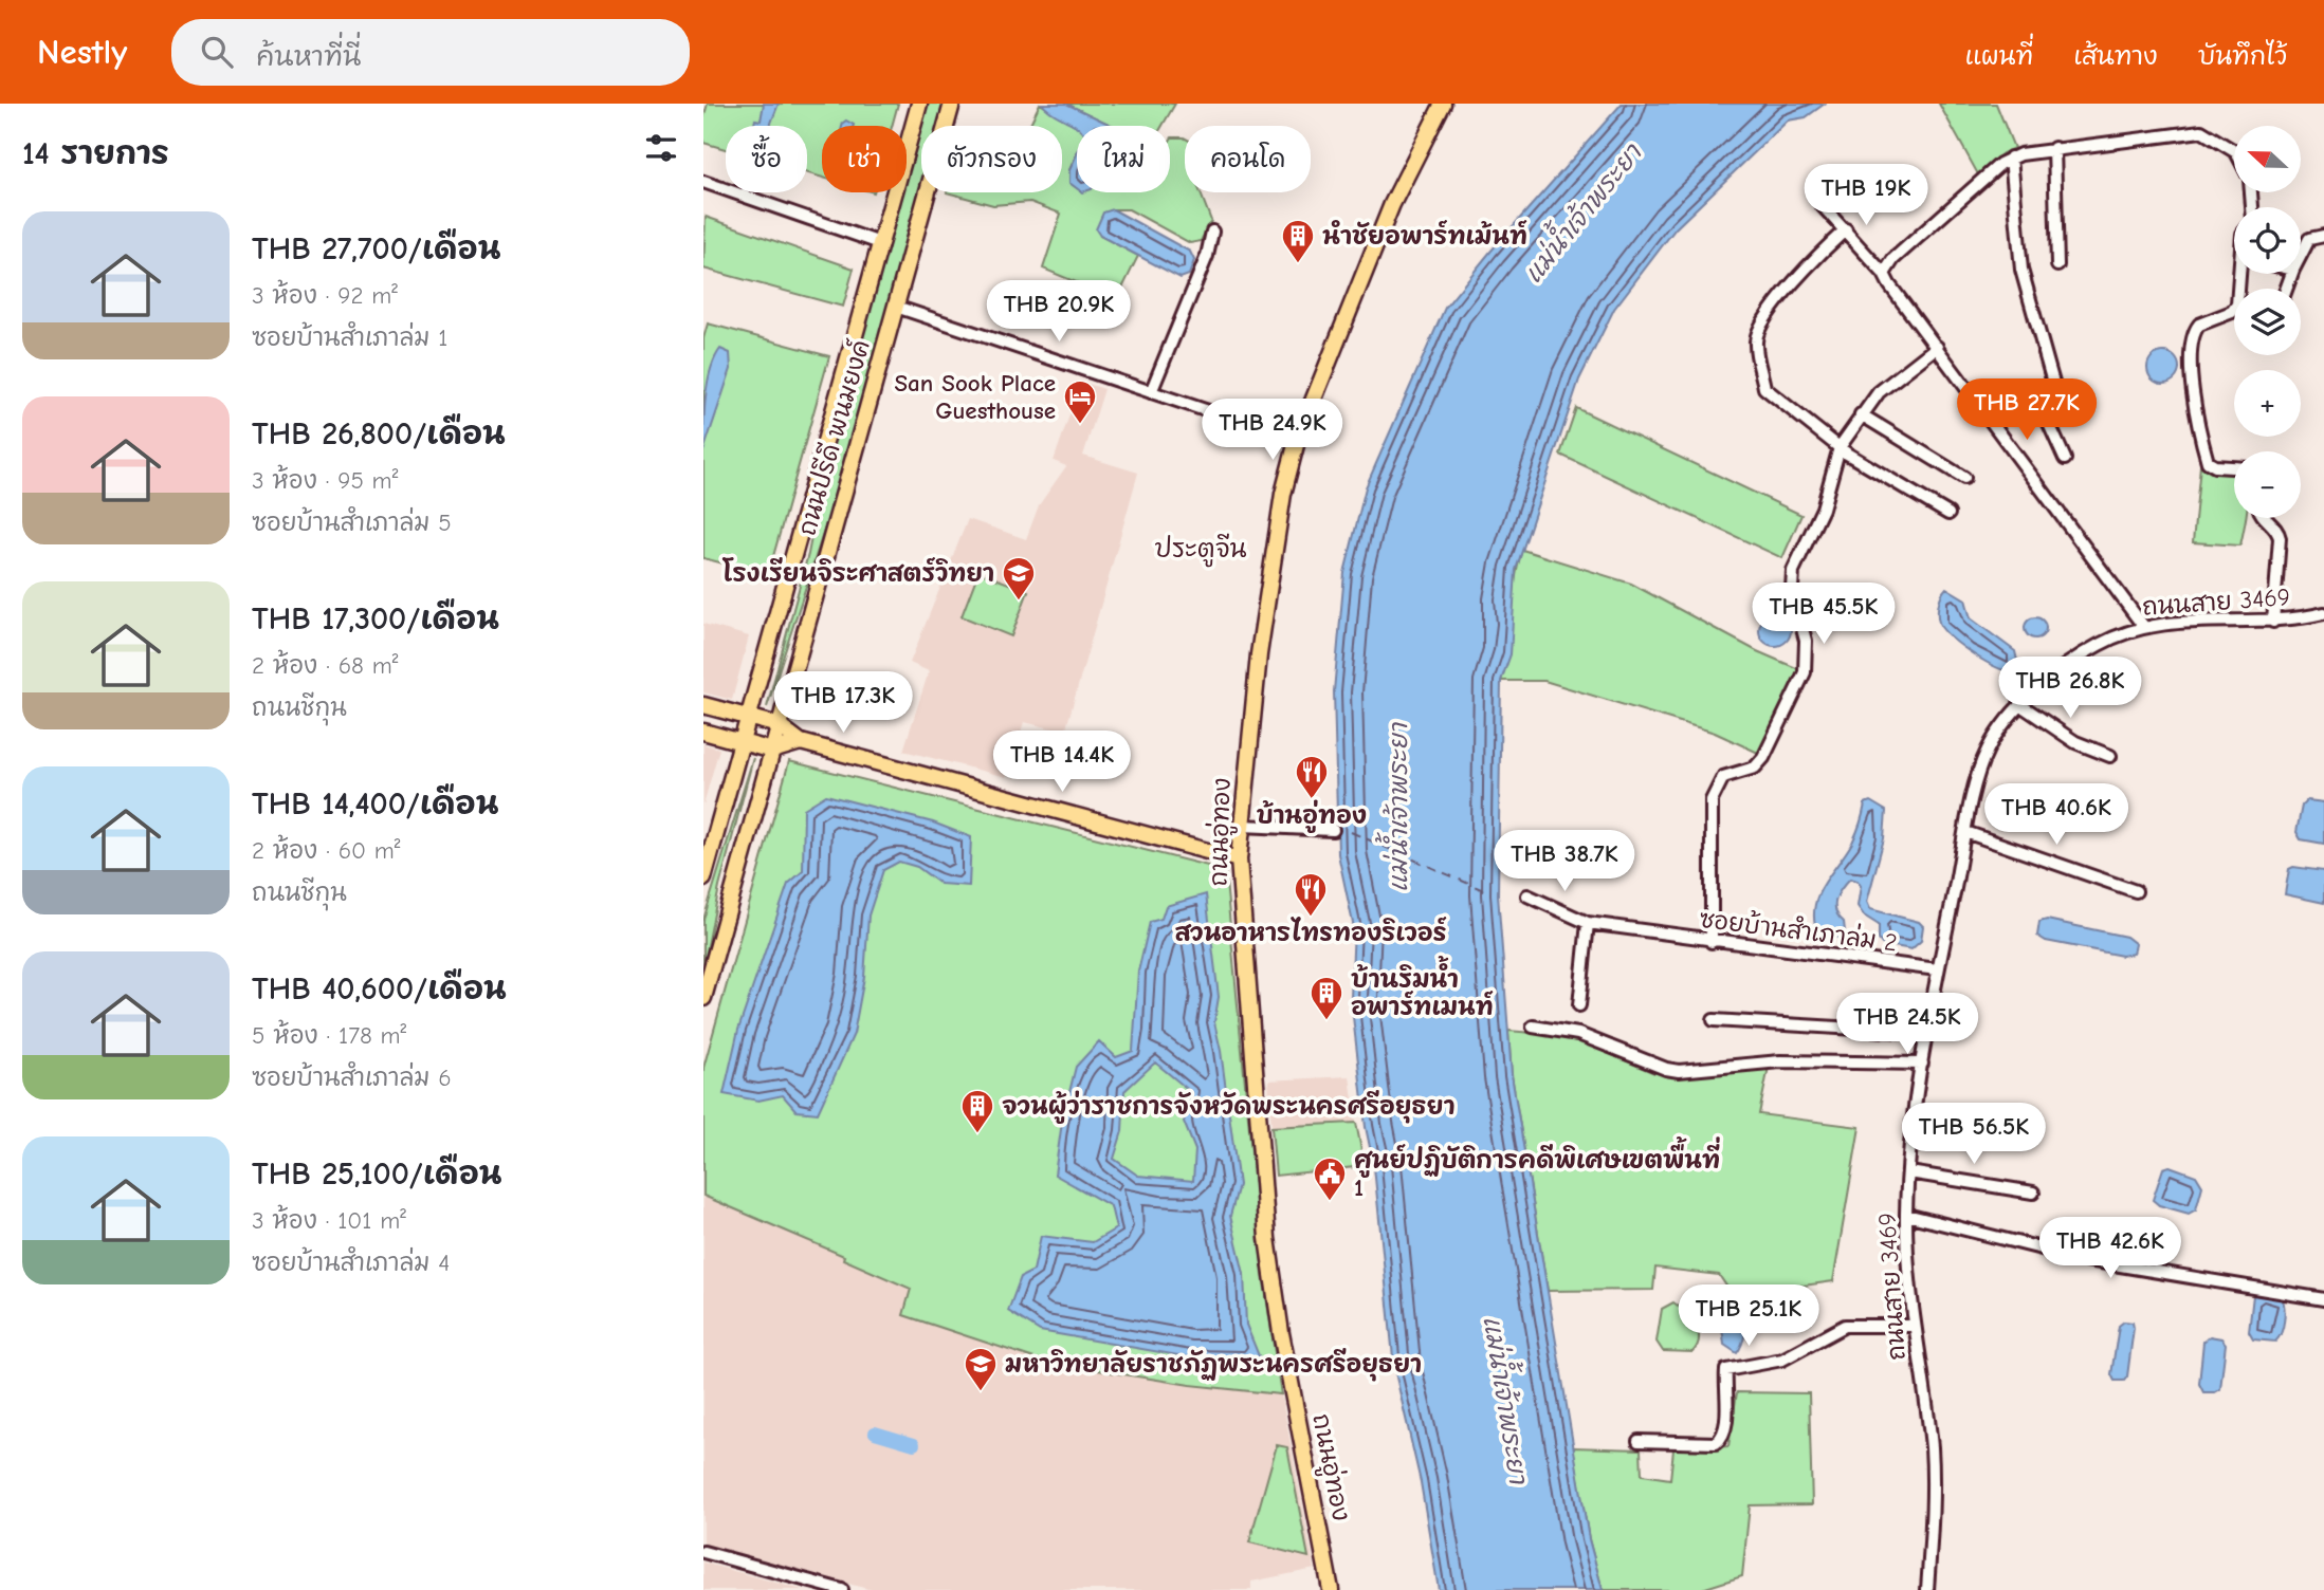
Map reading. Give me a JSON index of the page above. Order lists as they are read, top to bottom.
{
  "streets": {
    "main road": ["ถนนปรีดี พนมยงค์", "ถนนอู่ทอง"],
    "street": ["ถนนสาย 3469", "ซอยบ้านสำเภาล่ม 2"]
  },
  "crossings": [
    ["ถนนสาย 3469", "ซอยบ้านสำเภาล่ม 2"]
  ],
  "districts": ["ประตูจีน"],
  "water": ["แม่น้ำเจ้าพระยา"],
  "places": {
    "building": ["นำชัยอพาร์ทเม้นท์", "บ้านริมน้ำ อพาร์ทเมนท์", "จวนผู้ว่าราชการจังหวัดพระนครศรีอยุธยา"],
    "hotel": ["San Sook Place Guesthouse"],
    "school or university": ["โรงเรียนจิระศาสตร์วิทยา", "มหาวิทยาลัยราชภัฏพระนครศรีอยุธยา"],
    "restaurant": ["บ้านอู่ทอง", "สวนอาหารไทรทองริเวอร์"],
    "public building": ["ศูนย์ปฏิบัติการคดีพิเศษเขตพื้นที่ 1"]
  },
  "north": "left",
  "page": {
    "header": "Nestly",
    "search": "ค้นหาที่นี่",
    "nav": ["แผนที่", "เส้นทาง", "บันทึกไว้"],
    "heading": "14 รายการ",
    "map_buttons": ["+", "−"],
    "chip": [
      "ซื้อ",
      "เช่า",
      "ตัวกรอง",
      "ใหม่",
      "คอนโด"
    ],
    "price": [
      "THB 19K",
      "THB 20.9K",
      "THB 27.7K",
      "THB 24.9K",
      "THB 45.5K",
      "THB 26.8K",
      "THB 17.3K",
      "THB 14.4K",
      "THB 40.6K",
      "THB 38.7K",
      "THB 24.5K",
      "THB 56.5K",
      "THB 42.6K",
      "THB 25.1K"
    ],
    "list": [
      {
        "name": "THB 27,700/เดือน",
        "note": "3 ห้อง · 92 m² · ซอยบ้านสำเภาล่ม 1"
      },
      {
        "name": "THB 26,800/เดือน",
        "note": "3 ห้อง · 95 m² · ซอยบ้านสำเภาล่ม 5"
      },
      {
        "name": "THB 17,300/เดือน",
        "note": "2 ห้อง · 68 m² · ถนนชีกุน"
      },
      {
        "name": "THB 14,400/เดือน",
        "note": "2 ห้อง · 60 m² · ถนนชีกุน"
      },
      {
        "name": "THB 40,600/เดือน",
        "note": "5 ห้อง · 178 m² · ซอยบ้านสำเภาล่ม 6"
      },
      {
        "name": "THB 25,100/เดือน",
        "note": "3 ห้อง · 101 m² · ซอยบ้านสำเภาล่ม 4"
      }
    ]
  }
}
